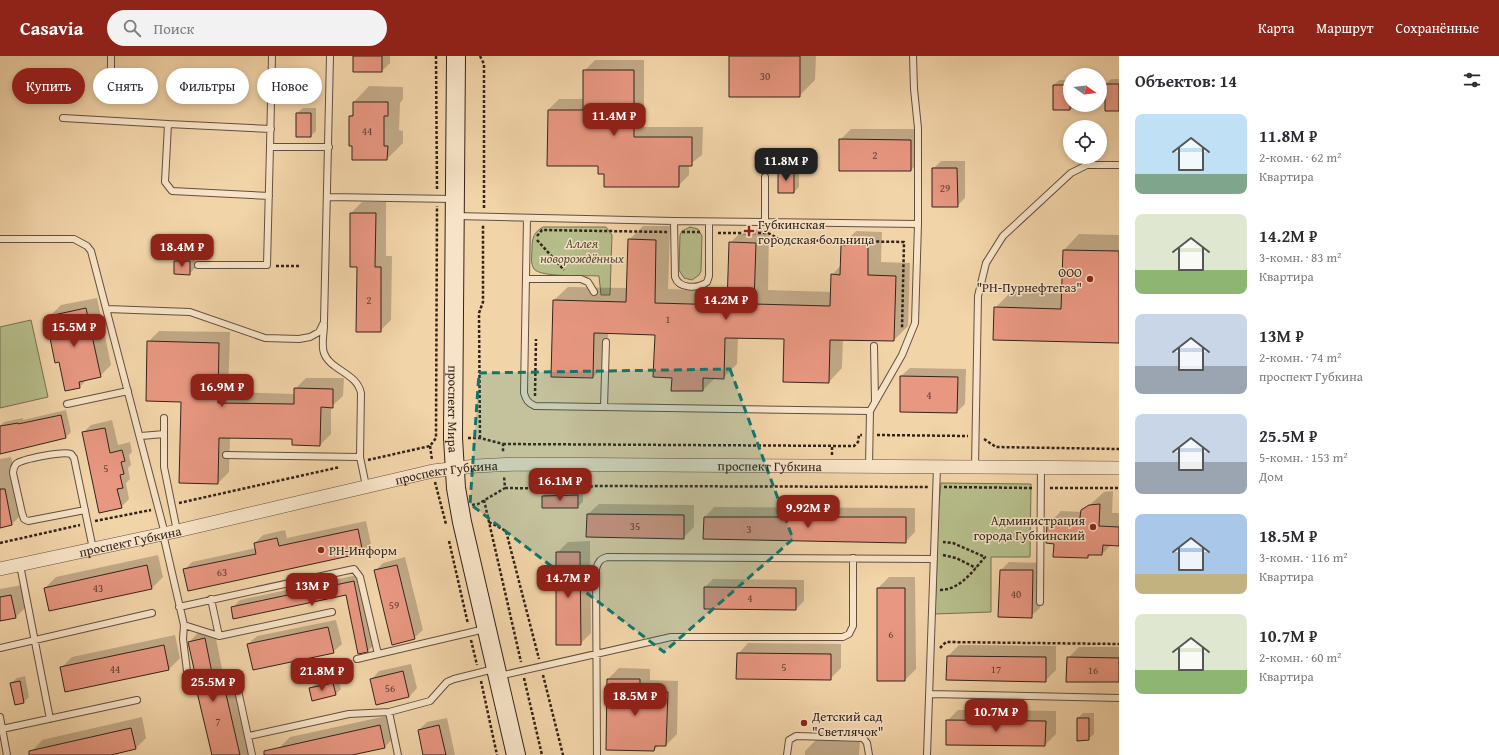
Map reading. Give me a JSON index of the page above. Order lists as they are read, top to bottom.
{
  "streets": {
    "main road": ["проспект Мира"],
    "street": ["проспект Губкина"]
  },
  "crossings": [
    ["проспект Мира", "проспект Губкина"]
  ],
  "parks": ["Аллея новорождённых"],
  "places": {
    "health": ["Губкинская городская больница"],
    "other": [
      "ООО \"РН-Пурнефтегаз\"",
      "Администрация города Губкинский",
      "РН-Информ",
      "Детский сад \"Светлячок\""
    ]
  },
  "house_numbers": [
    "30",
    "44",
    "2",
    "29",
    "2",
    "1",
    "4",
    "5",
    "35",
    "3",
    "63",
    "43",
    "40",
    "4",
    "59",
    "6",
    "5",
    "44",
    "17",
    "16",
    "56",
    "7"
  ],
  "north": "right",
  "page": {
    "header": "Casavia",
    "search": "Поиск",
    "nav": ["Карта", "Маршрут", "Сохранённые"],
    "heading": "Объектов: 14",
    "chip": [
      "Купить",
      "Снять",
      "Фильтры",
      "Новое"
    ],
    "price": [
      "11.4M ₽",
      "11.8M ₽",
      "18.4M ₽",
      "14.2M ₽",
      "15.5M ₽",
      "16.9M ₽",
      "16.1M ₽",
      "9.92M ₽",
      "14.7M ₽",
      "13M ₽",
      "21.8M ₽",
      "25.5M ₽",
      "18.5M ₽",
      "10.7M ₽"
    ],
    "list": [
      {
        "name": "11.8M ₽",
        "note": "2-комн. · 62 m² · Квартира"
      },
      {
        "name": "14.2M ₽",
        "note": "3-комн. · 83 m² · Квартира"
      },
      {
        "name": "13M ₽",
        "note": "2-комн. · 74 m² · проспект Губкина"
      },
      {
        "name": "25.5M ₽",
        "note": "5-комн. · 153 m² · Дом"
      },
      {
        "name": "18.5M ₽",
        "note": "3-комн. · 116 m² · Квартира"
      },
      {
        "name": "10.7M ₽",
        "note": "2-комн. · 60 m² · Квартира"
      }
    ]
  }
}
